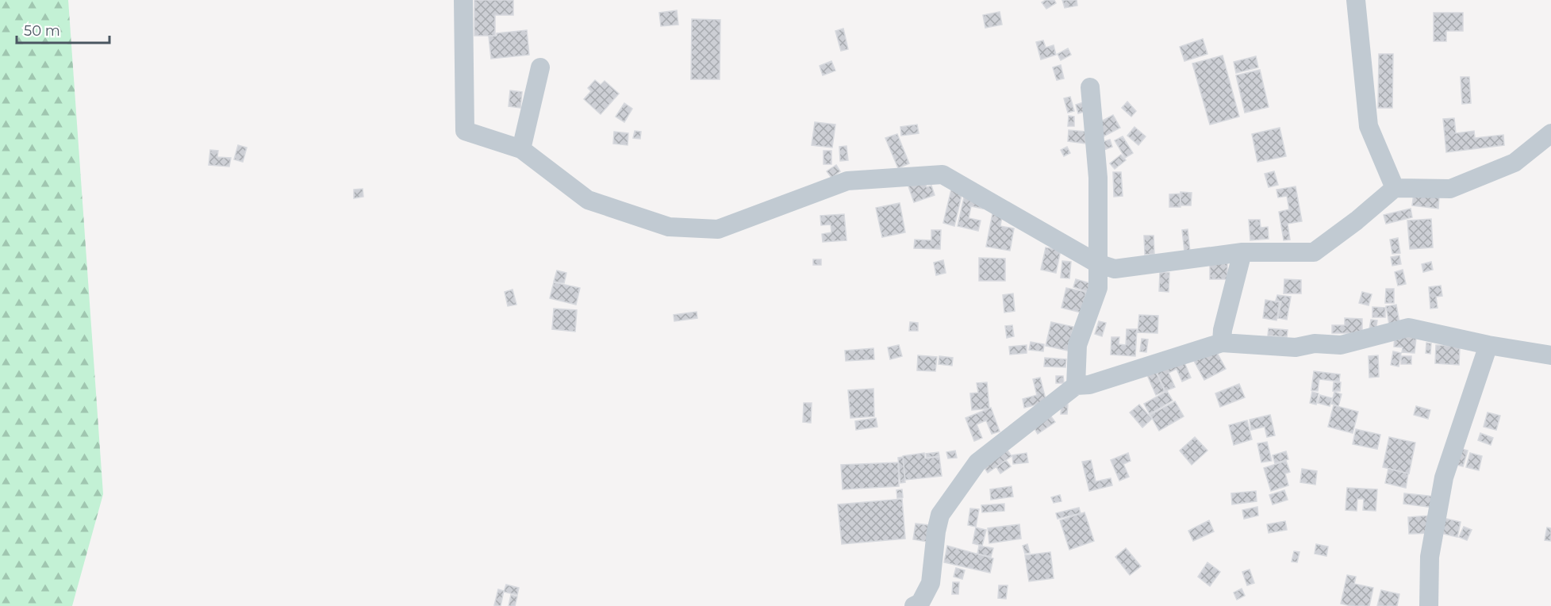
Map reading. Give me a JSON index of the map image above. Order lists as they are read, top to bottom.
{
  "scale_bar": "50 m"
}
